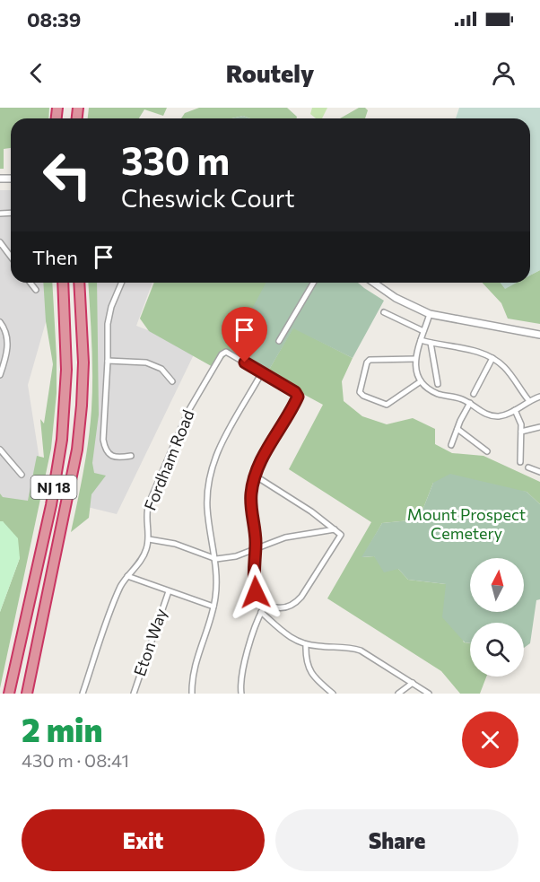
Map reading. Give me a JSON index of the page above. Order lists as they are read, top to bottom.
{
  "streets": {
    "highway": ["NJ 18"],
    "street": ["Fordham Road", "Eton Way"]
  },
  "parks": ["Mount Prospect Cemetery"],
  "north": "top",
  "page": {
    "status": "08:39",
    "header": "Routely",
    "turn": ["330 m", "Cheswick Court"],
    "then": "Then",
    "heading": ["2 min", "430 m · 08:41"],
    "buttons": ["Exit", "Share"]
  }
}
